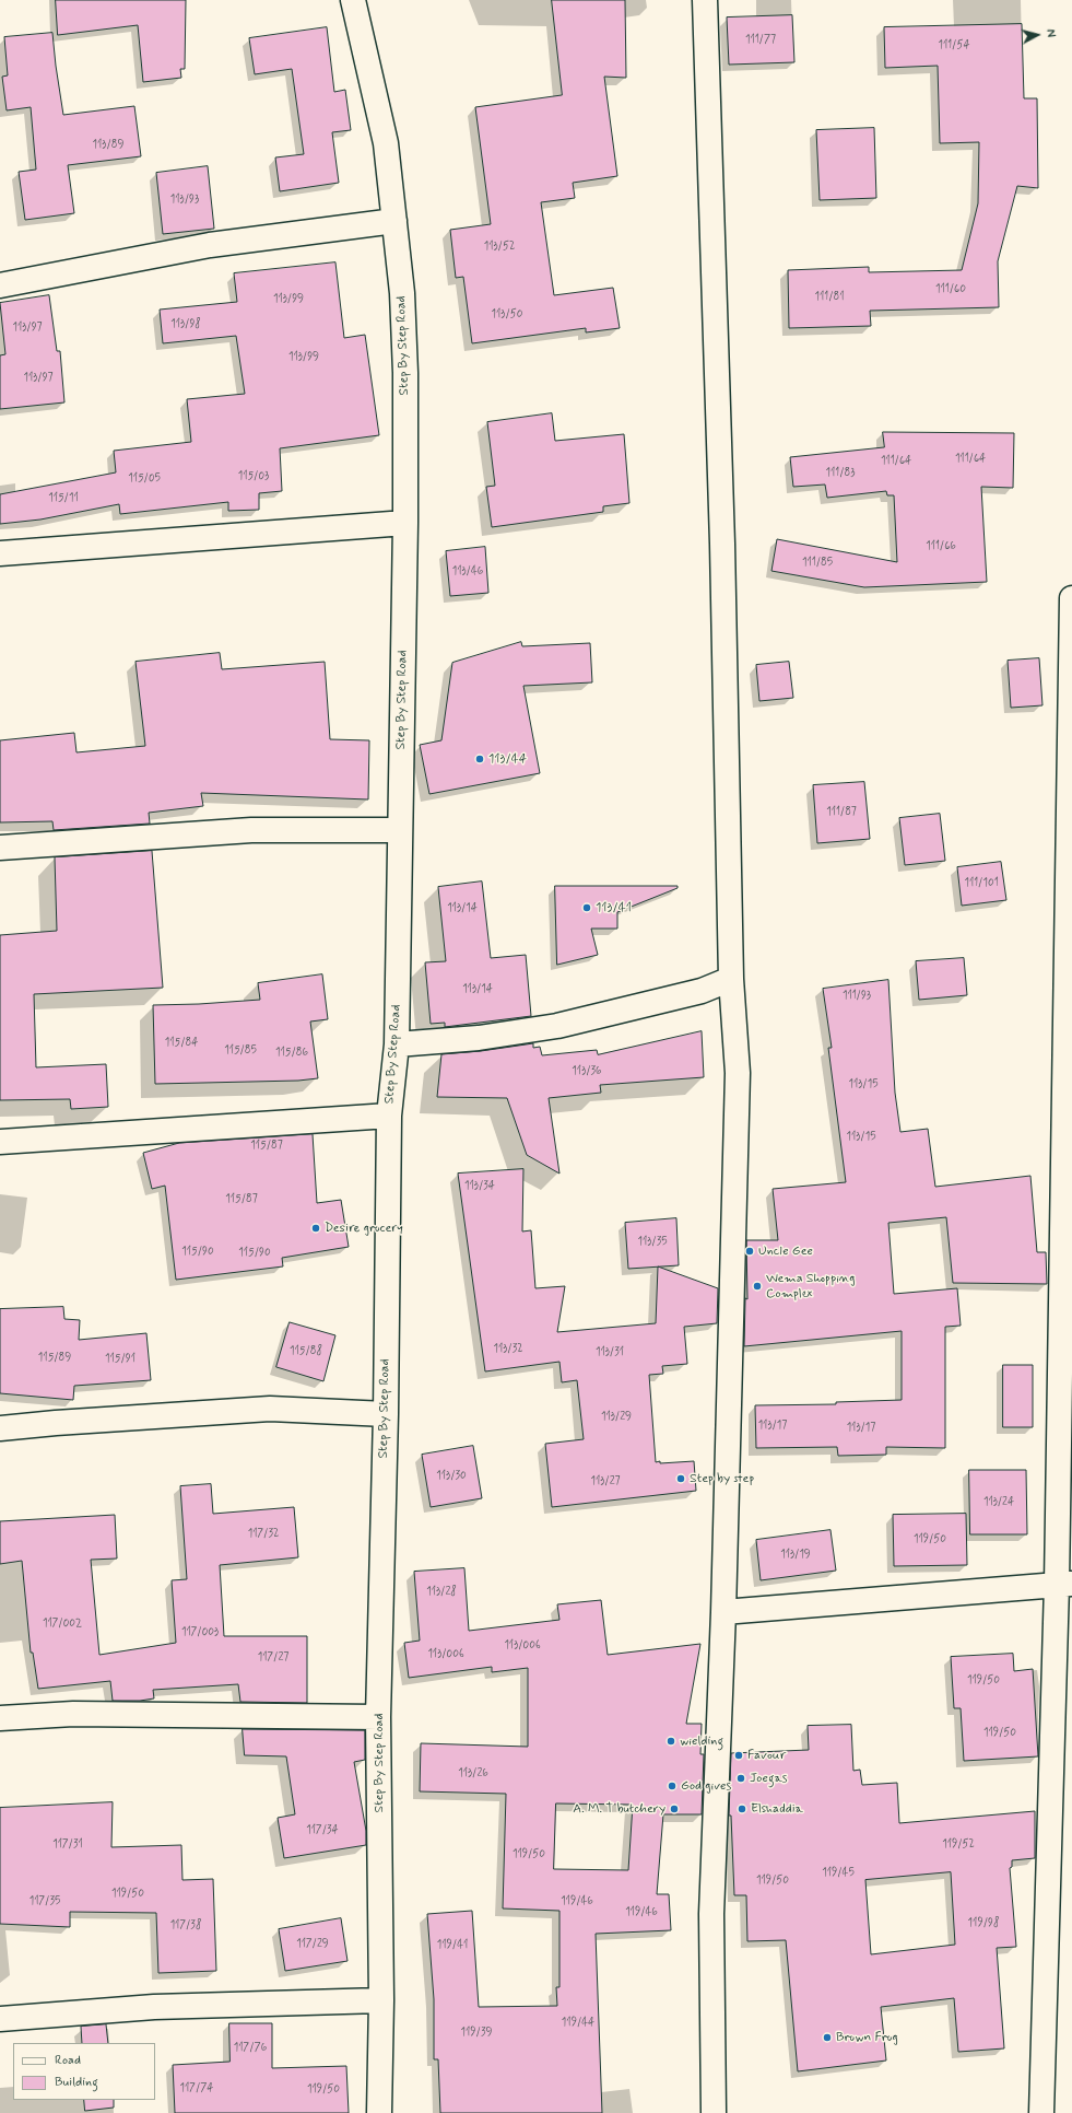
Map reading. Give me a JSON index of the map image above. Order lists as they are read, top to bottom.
{
  "streets": {
    "street": ["Step By Step Road"]
  },
  "places": [
    "113/44",
    "113/41",
    "Desire grocery",
    "Uncle Gee",
    "Wema Shopping Complex",
    "Step by step",
    "wielding",
    "Favour",
    "Joegas",
    "God gives",
    "A. M. T butchery",
    "Elshaddia",
    "Brown Frog"
  ],
  "house_numbers": [
    "111/77",
    "111/54",
    "113/89",
    "113/93",
    "113/52",
    "111/60",
    "111/81",
    "113/99",
    "113/50",
    "113/98",
    "113/97",
    "113/99",
    "113/97",
    "111/64",
    "111/64",
    "111/83",
    "115/03",
    "115/05",
    "115/11",
    "111/66",
    "111/85",
    "113/46",
    "111/87",
    "111/101",
    "113/14",
    "113/14",
    "111/93",
    "115/84",
    "115/85",
    "115/86",
    "113/36",
    "113/15",
    "113/15",
    "115/87",
    "113/34",
    "115/87",
    "113/35",
    "115/90",
    "115/90",
    "113/32",
    "115/88",
    "113/31",
    "115/89",
    "115/91",
    "113/29",
    "113/17",
    "113/17",
    "113/30",
    "113/27",
    "113/24",
    "117/32",
    "119/50",
    "113/19",
    "113/28",
    "117/002",
    "117/003",
    "113/006",
    "113/006",
    "117/27",
    "119/50",
    "119/50",
    "113/26",
    "117/34",
    "117/31",
    "119/52",
    "119/50",
    "119/45",
    "119/50",
    "119/50",
    "117/35",
    "119/46",
    "119/46",
    "119/98",
    "117/38",
    "117/29",
    "119/41",
    "119/44",
    "119/39",
    "117/76",
    "117/74",
    "119/50"
  ],
  "legend": ["Road", "Building"],
  "north": "right"
}
